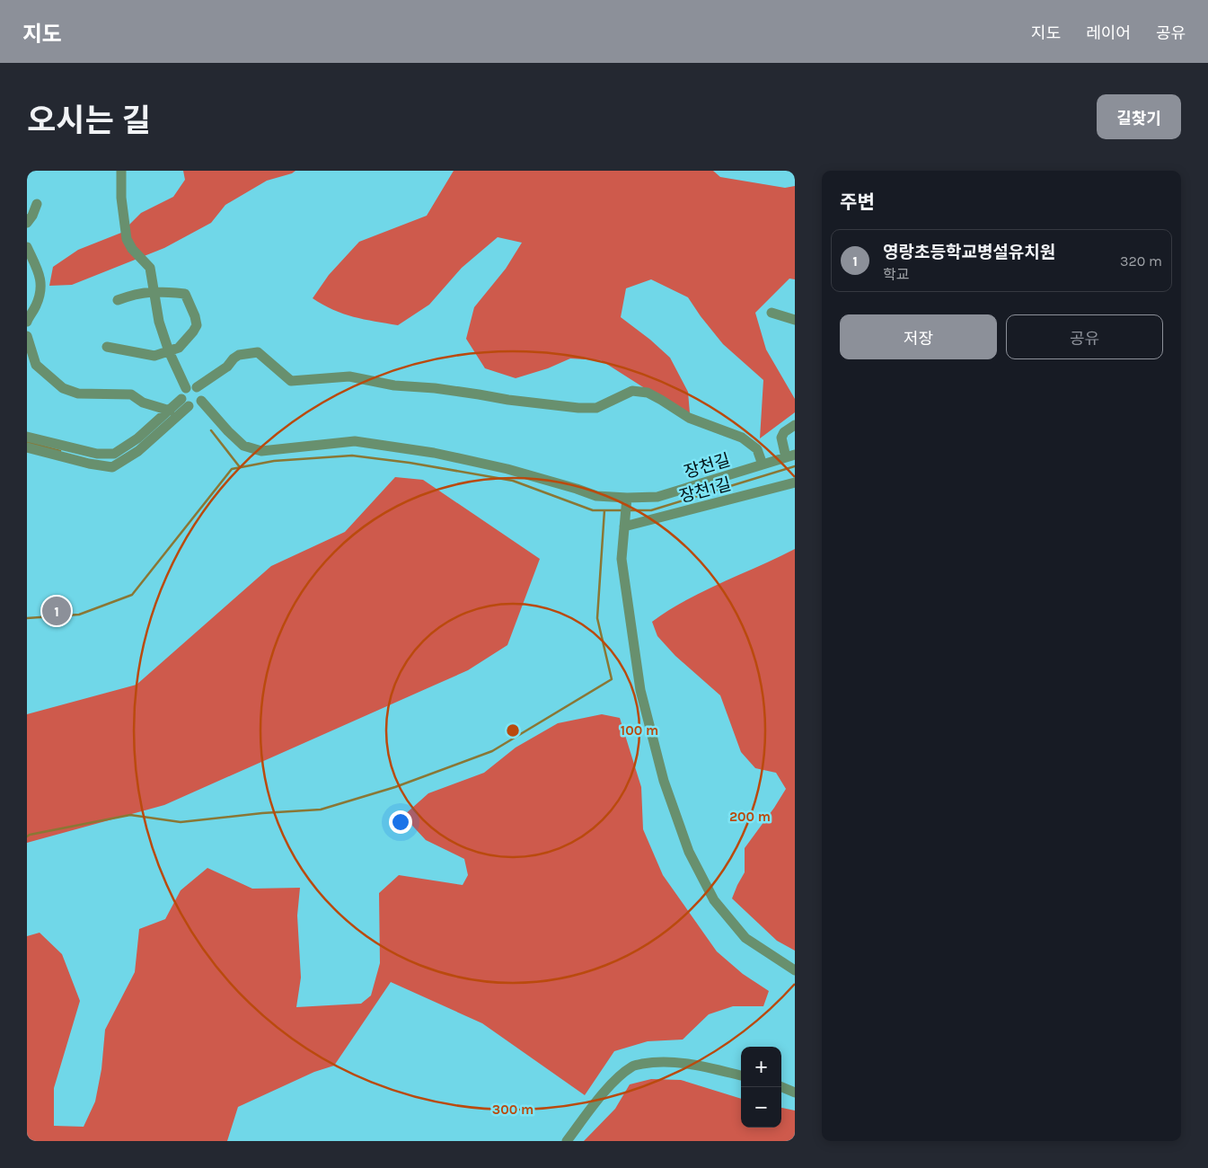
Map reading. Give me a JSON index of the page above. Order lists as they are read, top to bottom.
{
  "streets": {
    "street": ["장천길", "장천1길"]
  },
  "page": {
    "header": "지도",
    "nav": ["지도", "레이어", "공유"],
    "title": "오시는 길",
    "buttons": [
      "길찾기",
      ["저장", "공유"]
    ],
    "heading": "주변",
    "list": [
      {
        "mark": "1",
        "name": "영랑초등학교병설유치원",
        "note": "학교",
        "value": "320 m"
      }
    ],
    "pins": "1",
    "map_buttons": ["+", "−"]
  },
  "rings": ["100 m", "200 m", "300 m"]
}
